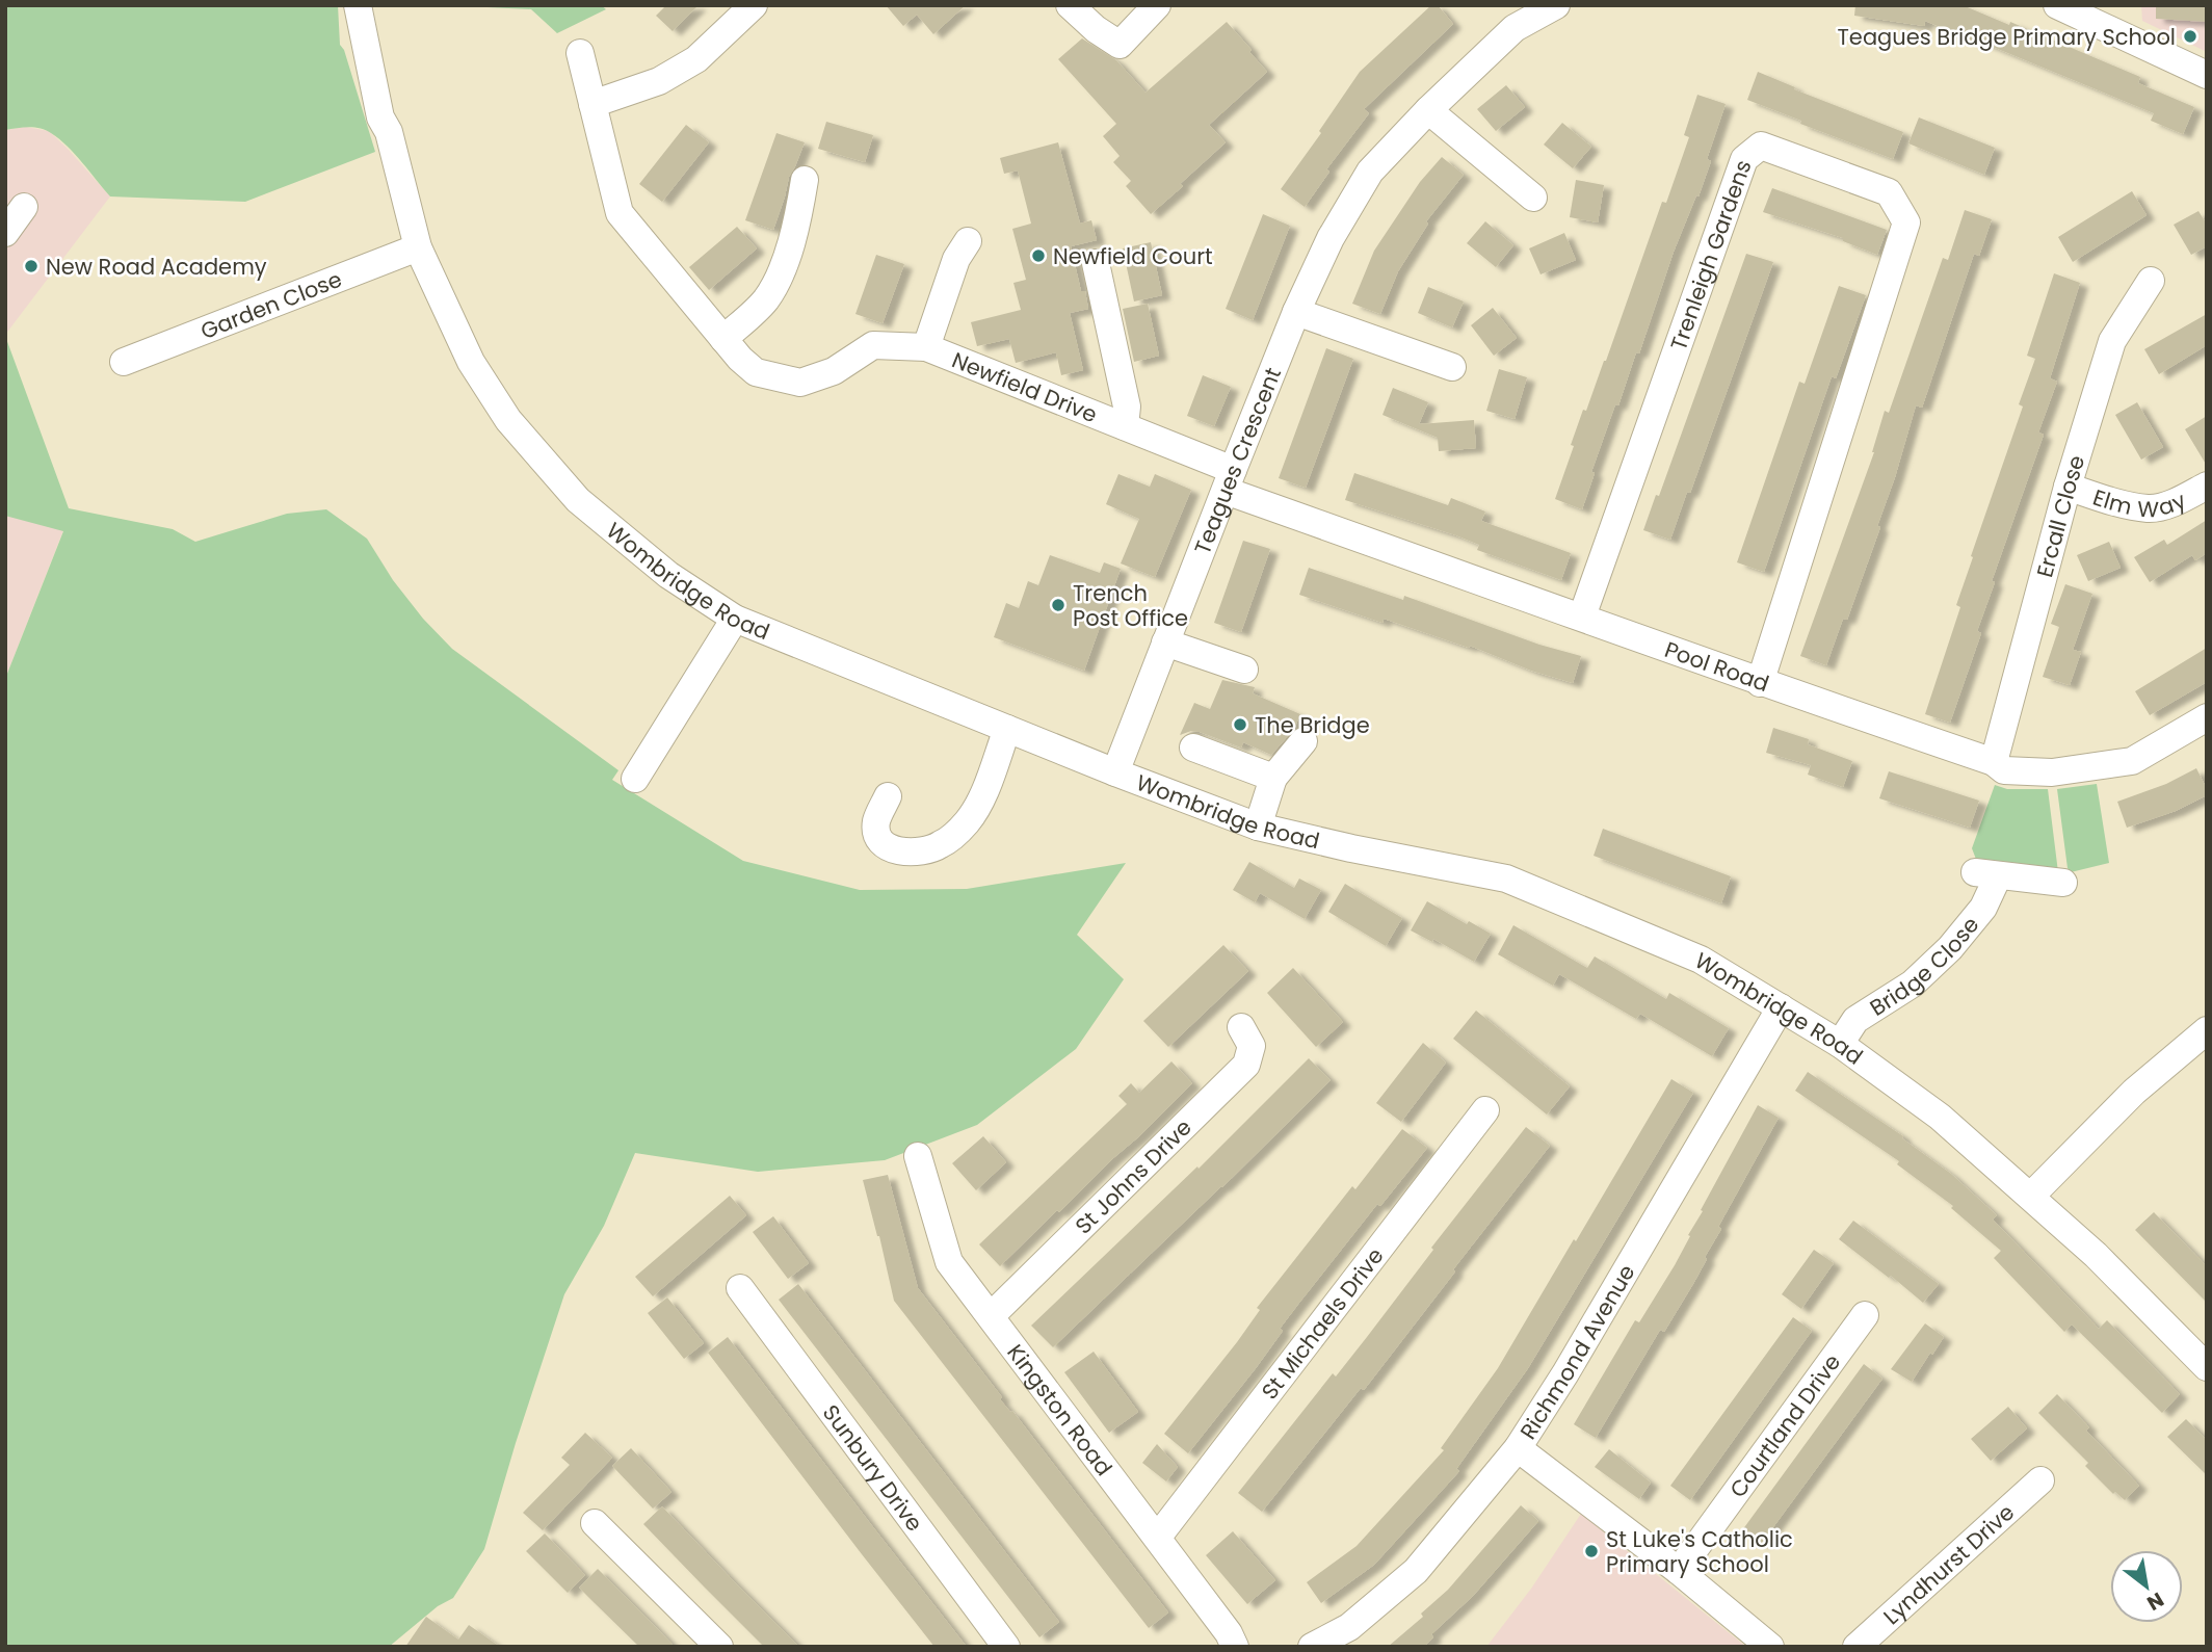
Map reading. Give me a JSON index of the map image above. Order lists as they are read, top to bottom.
{
  "streets": {
    "street": [
      "Trenleigh Gardens",
      "Garden Close",
      "Newfield Drive",
      "Teagues Crescent",
      "Elm Way",
      "Ercall Close",
      "Wombridge Road",
      "Pool Road",
      "Bridge Close",
      "St Johns Drive",
      "St Michaels Drive",
      "Richmond Avenue",
      "Kingston Road",
      "Courtland Drive",
      "Sunbury Drive",
      "Lyndhurst Drive"
    ]
  },
  "crossings": [
    ["Trenleigh Gardens", "Pool Road"],
    ["Garden Close", "Wombridge Road"],
    ["Newfield Drive", "Teagues Crescent"],
    ["Newfield Drive", "Pool Road"],
    ["Teagues Crescent", "Wombridge Road"],
    ["Teagues Crescent", "Pool Road"],
    ["Elm Way", "Ercall Close"],
    ["Ercall Close", "Pool Road"],
    ["Wombridge Road", "Bridge Close"],
    ["Wombridge Road", "Richmond Avenue"],
    ["St Johns Drive", "Kingston Road"],
    ["St Michaels Drive", "Kingston Road"]
  ],
  "places": [
    "Teagues Bridge Primary School",
    "Newfield Court",
    "New Road Academy",
    "Trench Post Office",
    "The Bridge",
    "St Luke's Catholic Primary School"
  ],
  "north": "bottom right"
}
